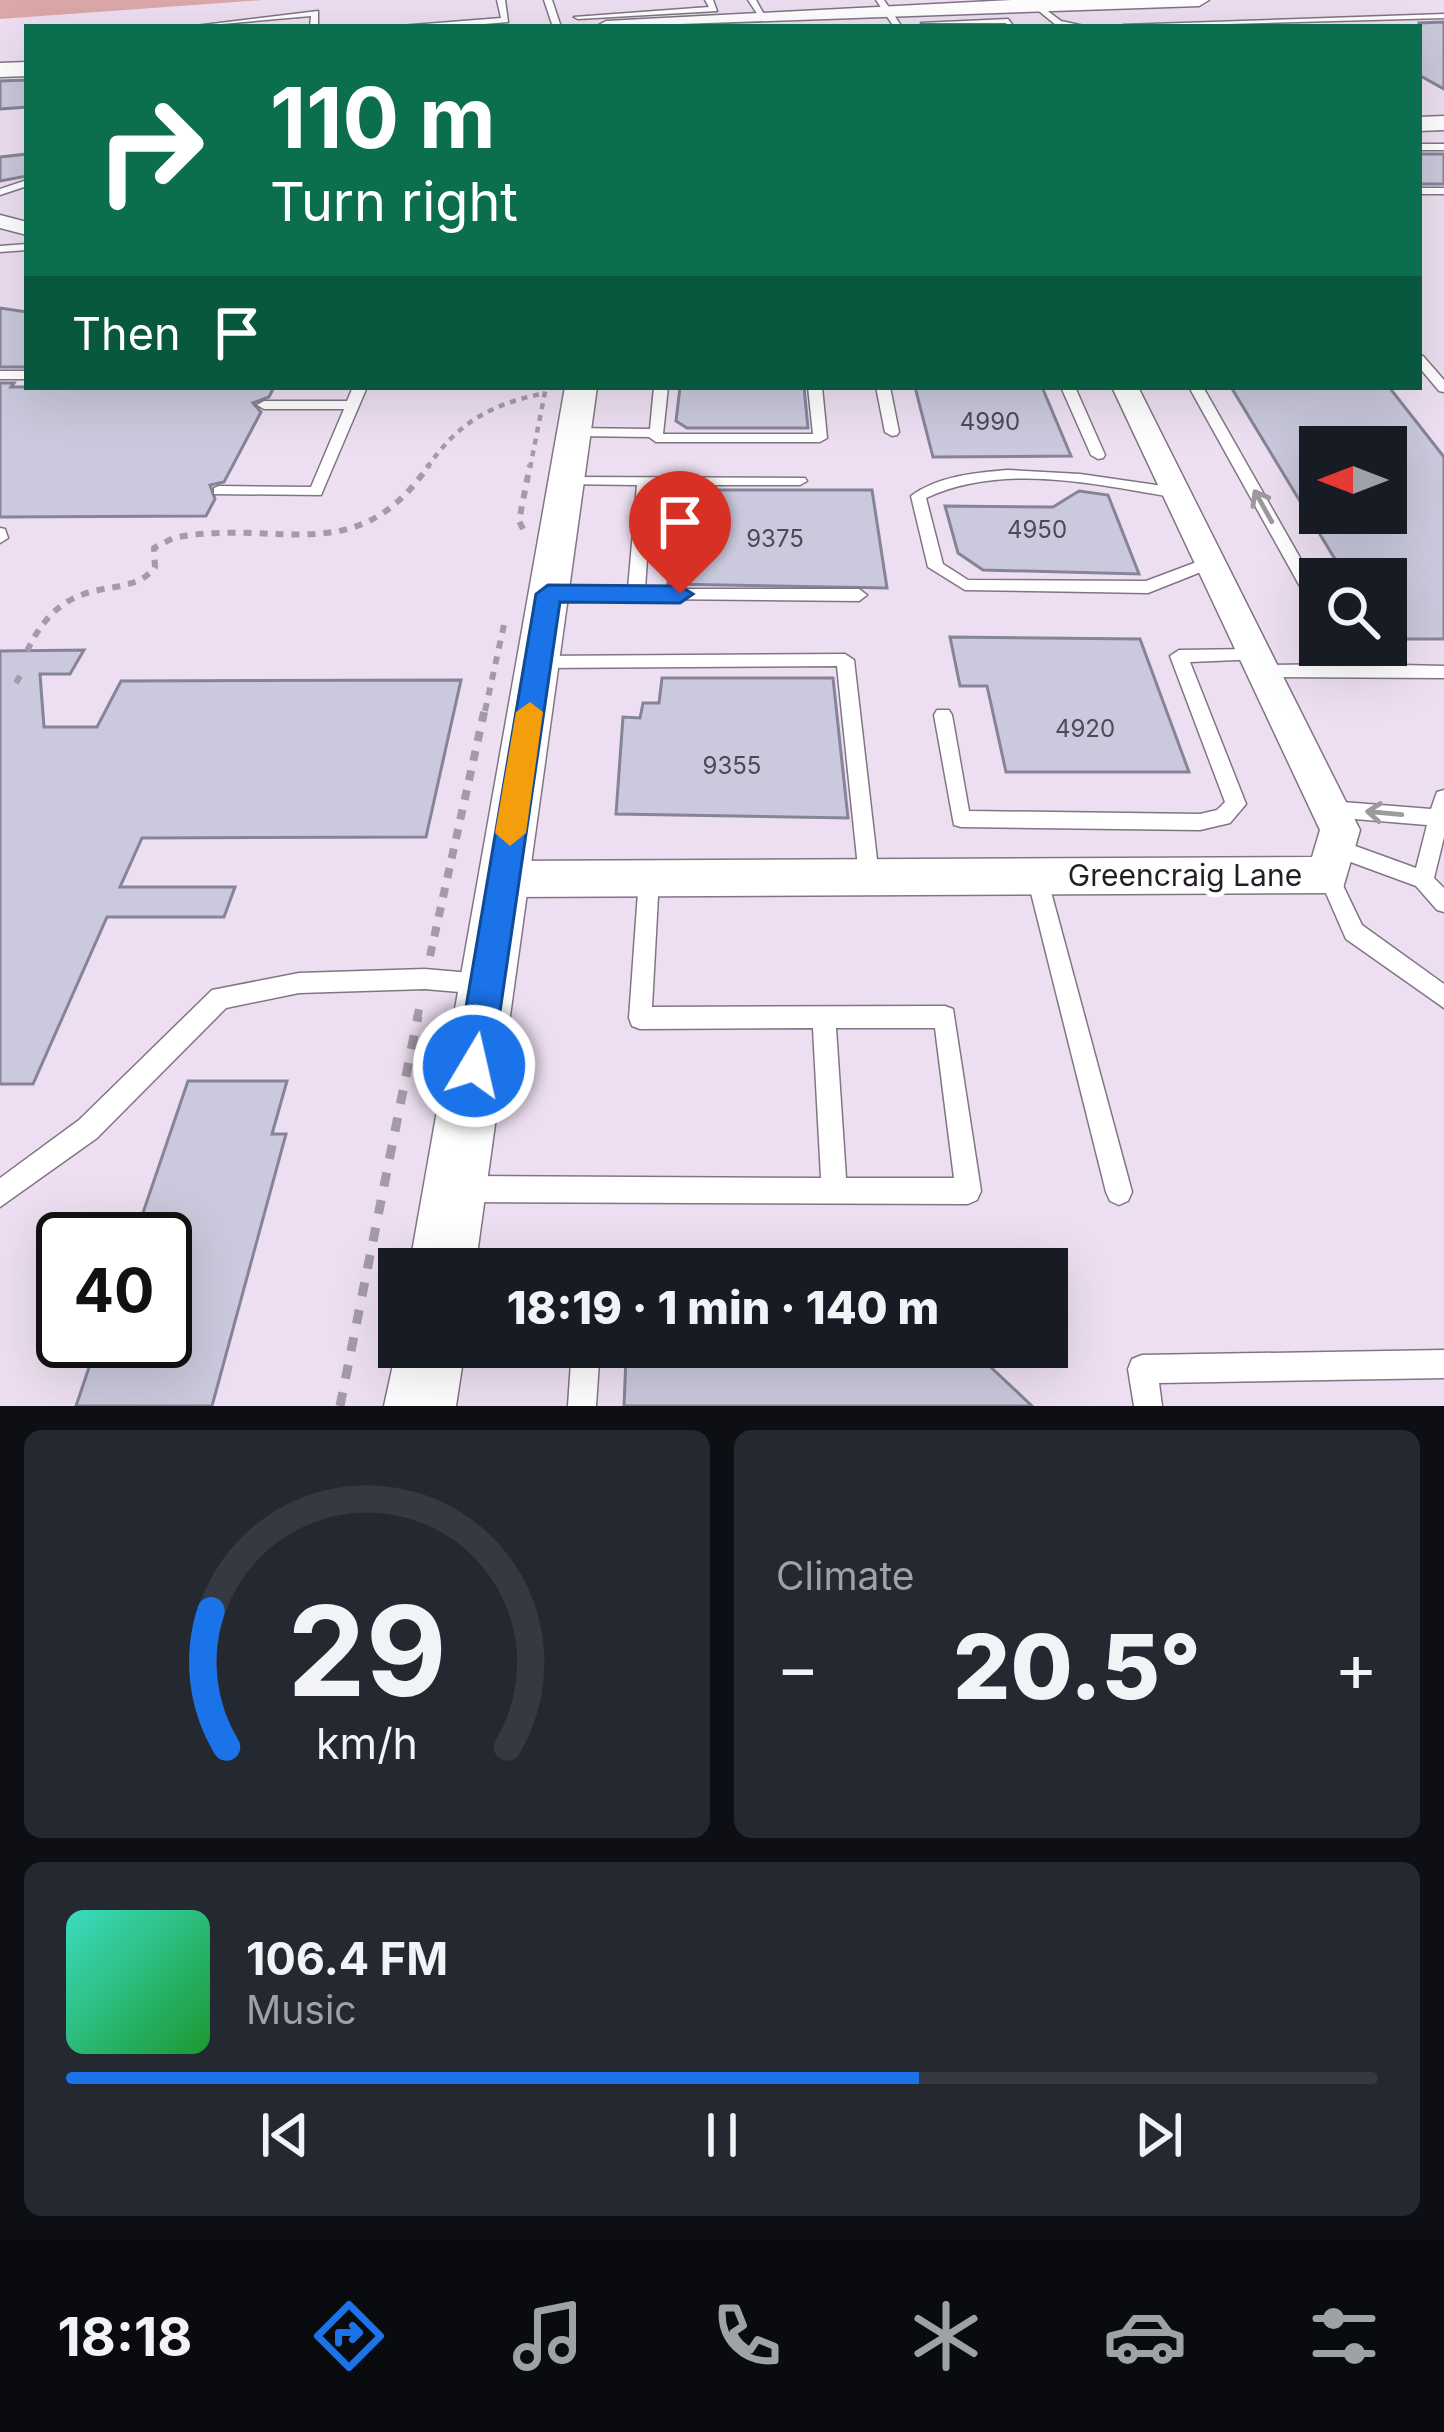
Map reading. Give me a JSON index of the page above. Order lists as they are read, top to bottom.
{
  "streets": {
    "street": ["Greencraig Lane"]
  },
  "house_numbers": [
    "4990",
    "4950",
    "9375",
    "4920",
    "9355"
  ],
  "north": "left",
  "page": {
    "turn": ["110 m", "Turn right"],
    "then": "Then",
    "limit": "40",
    "trip": "18:19 · 1 min · 140 m",
    "tile": "Climate",
    "heat": ["−", "20.5°", "+"],
    "song": ["106.4 FM", "Music"],
    "tabs": "18:18",
    "gauge": ["29", "km/h"]
  }
}
